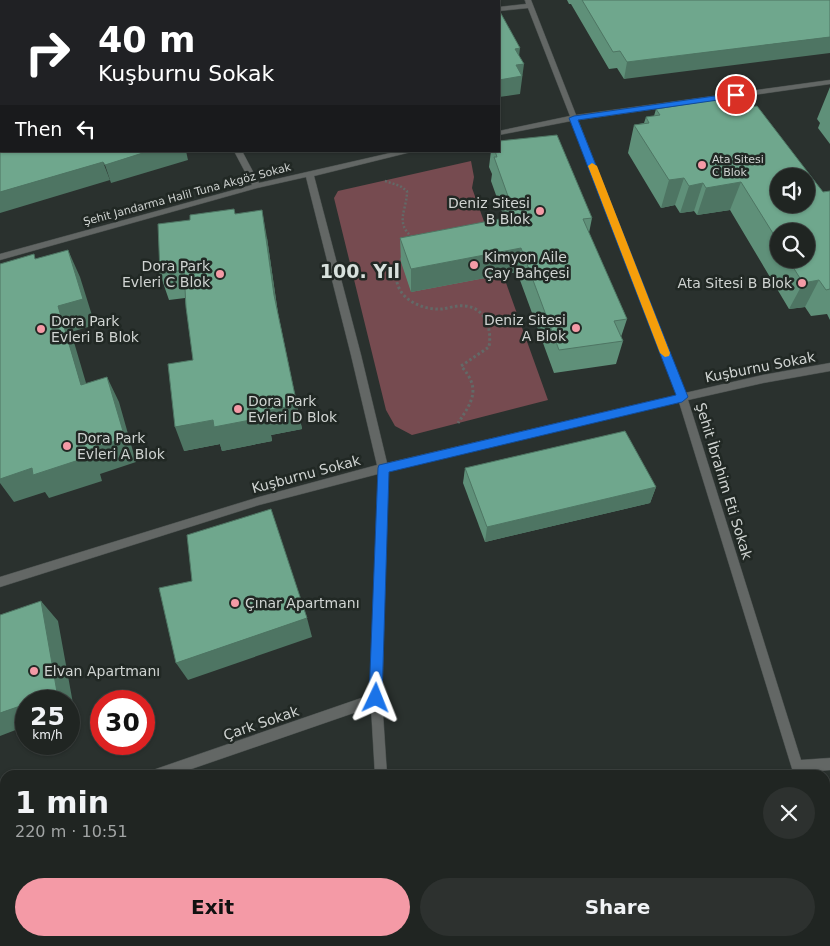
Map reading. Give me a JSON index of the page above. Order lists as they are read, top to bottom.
{
  "streets": {
    "street": [
      "Şehit Jandarma Halil Tuna Akgöz Sokak",
      "Kuşburnu Sokak",
      "Şehit İbrahim Eti Sokak",
      "Çark Sokak"
    ]
  },
  "crossings": [
    ["Kuşburnu Sokak", "Şehit İbrahim Eti Sokak"]
  ],
  "districts": ["100. Yıl"],
  "places": [
    "Ata Sitesi C Blok",
    "Deniz Sitesi B Blok",
    "Kimyon Aile Çay Bahçesi",
    "Dora Park Evleri C Blok",
    "Ata Sitesi B Blok",
    "Deniz Sitesi A Blok",
    "Dora Park Evleri B Blok",
    "Dora Park Evleri D Blok",
    "Dora Park Evleri A Blok",
    "Çınar Apartmanı",
    "Elvan Apartmanı"
  ],
  "page": {
    "turn": ["40 m", "Kuşburnu Sokak"],
    "then": "Then",
    "speed": "25 km/h",
    "limit": "30",
    "heading": ["1 min", "220 m · 10:51"],
    "buttons": ["Exit", "Share"]
  }
}
